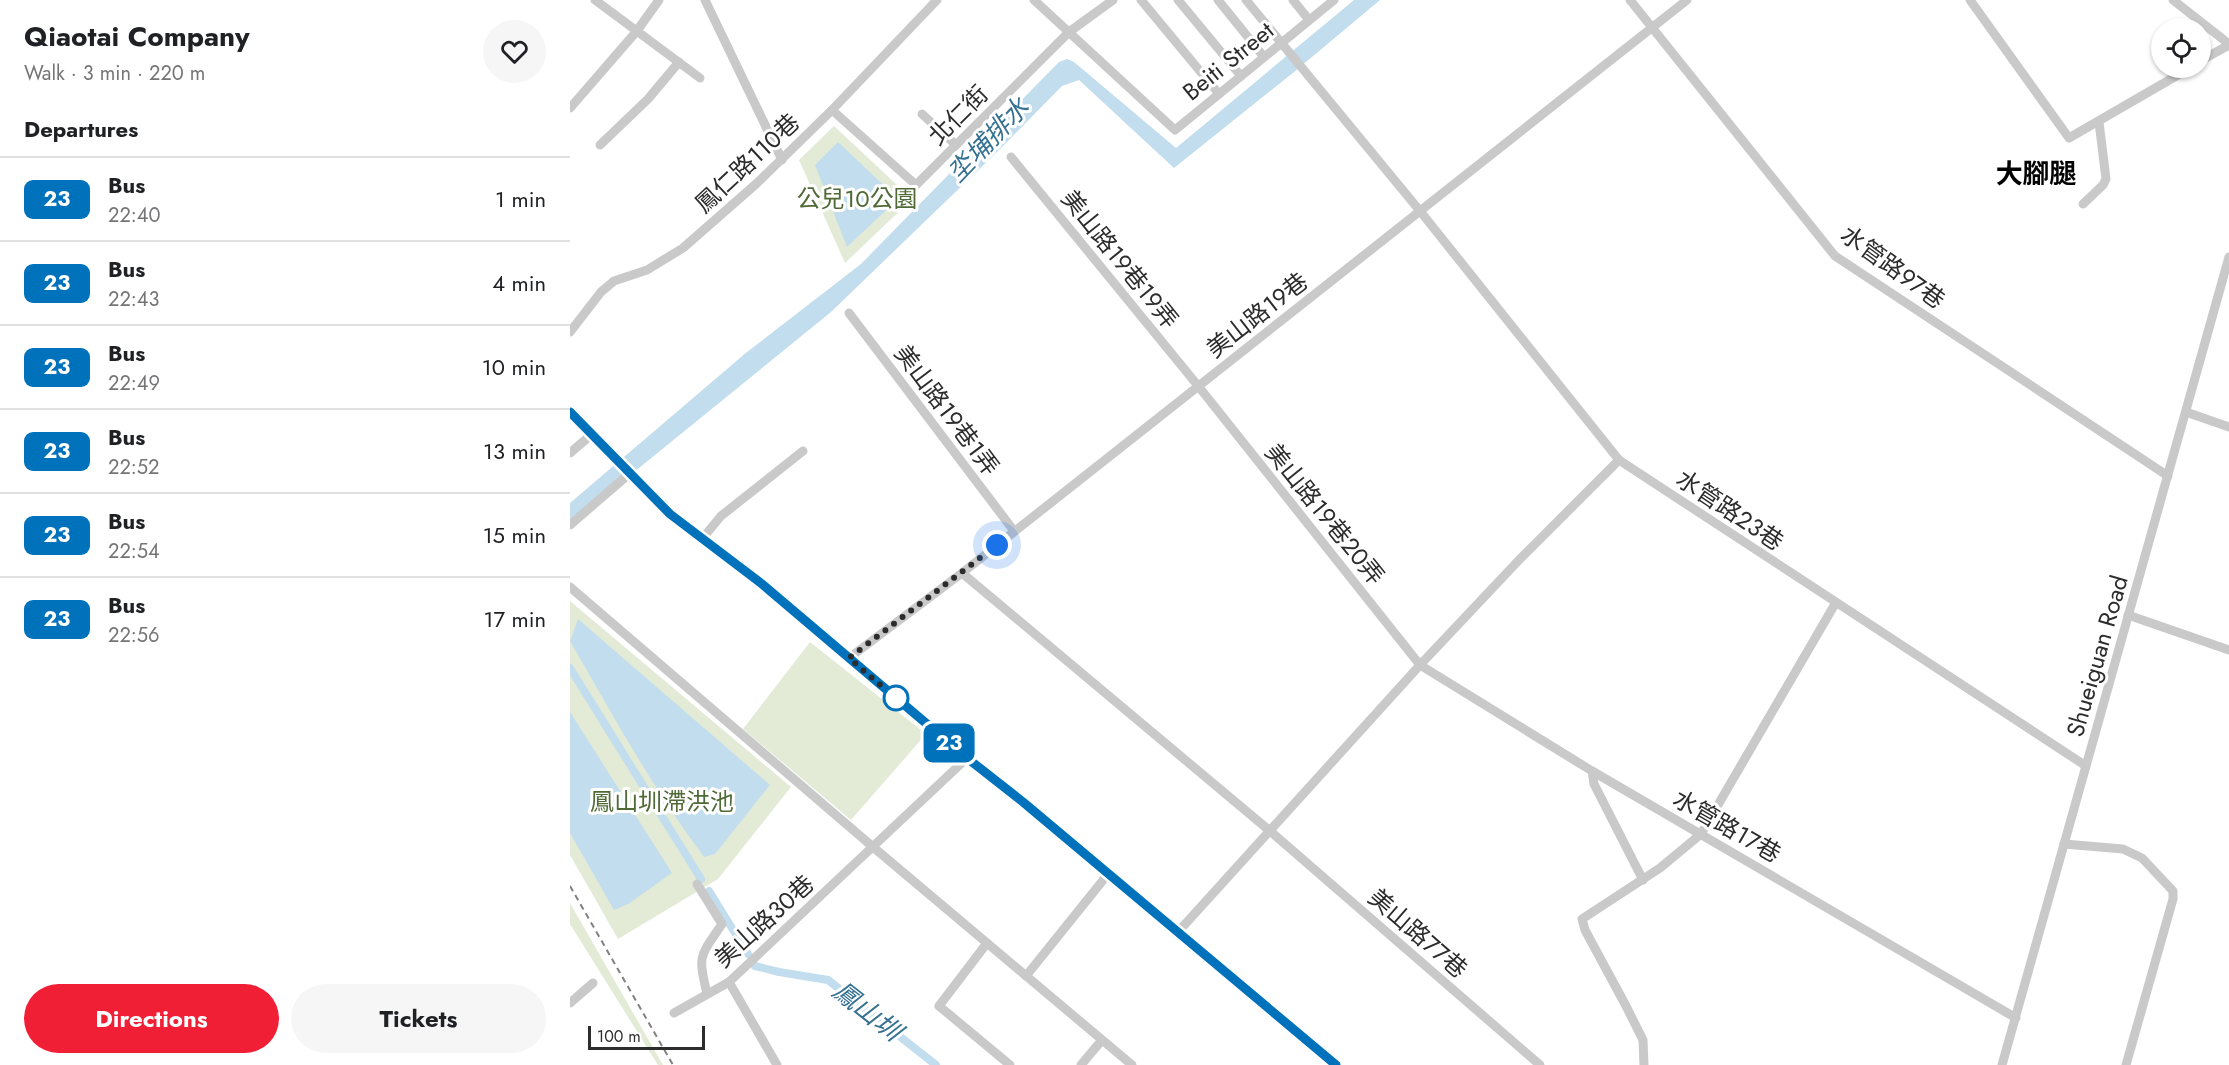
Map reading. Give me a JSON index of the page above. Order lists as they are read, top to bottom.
{
  "streets": {
    "street": [
      "Beiti Street",
      "北仁街",
      "鳳仁路110巷",
      "美山路19巷19弄",
      "水管路97巷",
      "美山路19巷",
      "美山路19巷1弄",
      "水管路23巷",
      "美山路19巷20弄",
      "Shueiguan Road",
      "水管路17巷",
      "美山路30巷",
      "美山路77巷"
    ]
  },
  "crossings": [
    ["Beiti Street", "北仁街"],
    ["Beiti Street", "水管路23巷"],
    ["北仁街", "鳳仁路110巷"],
    ["美山路19巷19弄", "美山路19巷"],
    ["美山路19巷19弄", "美山路19巷20弄"],
    ["水管路97巷", "美山路19巷"],
    ["水管路97巷", "Shueiguan Road"],
    ["美山路19巷", "美山路19巷1弄"],
    ["美山路19巷", "水管路23巷"],
    ["美山路19巷", "美山路19巷20弄"],
    ["美山路19巷", "美山路77巷"],
    ["水管路23巷", "Shueiguan Road"],
    ["美山路19巷20弄", "水管路17巷"],
    ["Shueiguan Road", "水管路17巷"]
  ],
  "districts": ["大腳腿"],
  "water": ["坔埔排水", "鳳山圳"],
  "parks": ["公兒10公園", "鳳山圳滯洪池"],
  "lines": ["bus line 23"],
  "scale_bar": "100 m",
  "page": {
    "heading": [
      ["Qiaotai Company", "Walk · 3 min · 220 m"],
      "Departures"
    ],
    "on_map": "23",
    "list": [
      {
        "mark": "23",
        "name": "Bus",
        "note": "22:40",
        "value": "1 min"
      },
      {
        "mark": "23",
        "name": "Bus",
        "note": "22:43",
        "value": "4 min"
      },
      {
        "mark": "23",
        "name": "Bus",
        "note": "22:49",
        "value": "10 min"
      },
      {
        "mark": "23",
        "name": "Bus",
        "note": "22:52",
        "value": "13 min"
      },
      {
        "mark": "23",
        "name": "Bus",
        "note": "22:54",
        "value": "15 min"
      },
      {
        "mark": "23",
        "name": "Bus",
        "note": "22:56",
        "value": "17 min"
      }
    ],
    "buttons": ["Directions", "Tickets"],
    "scale": "100 m"
  }
}
